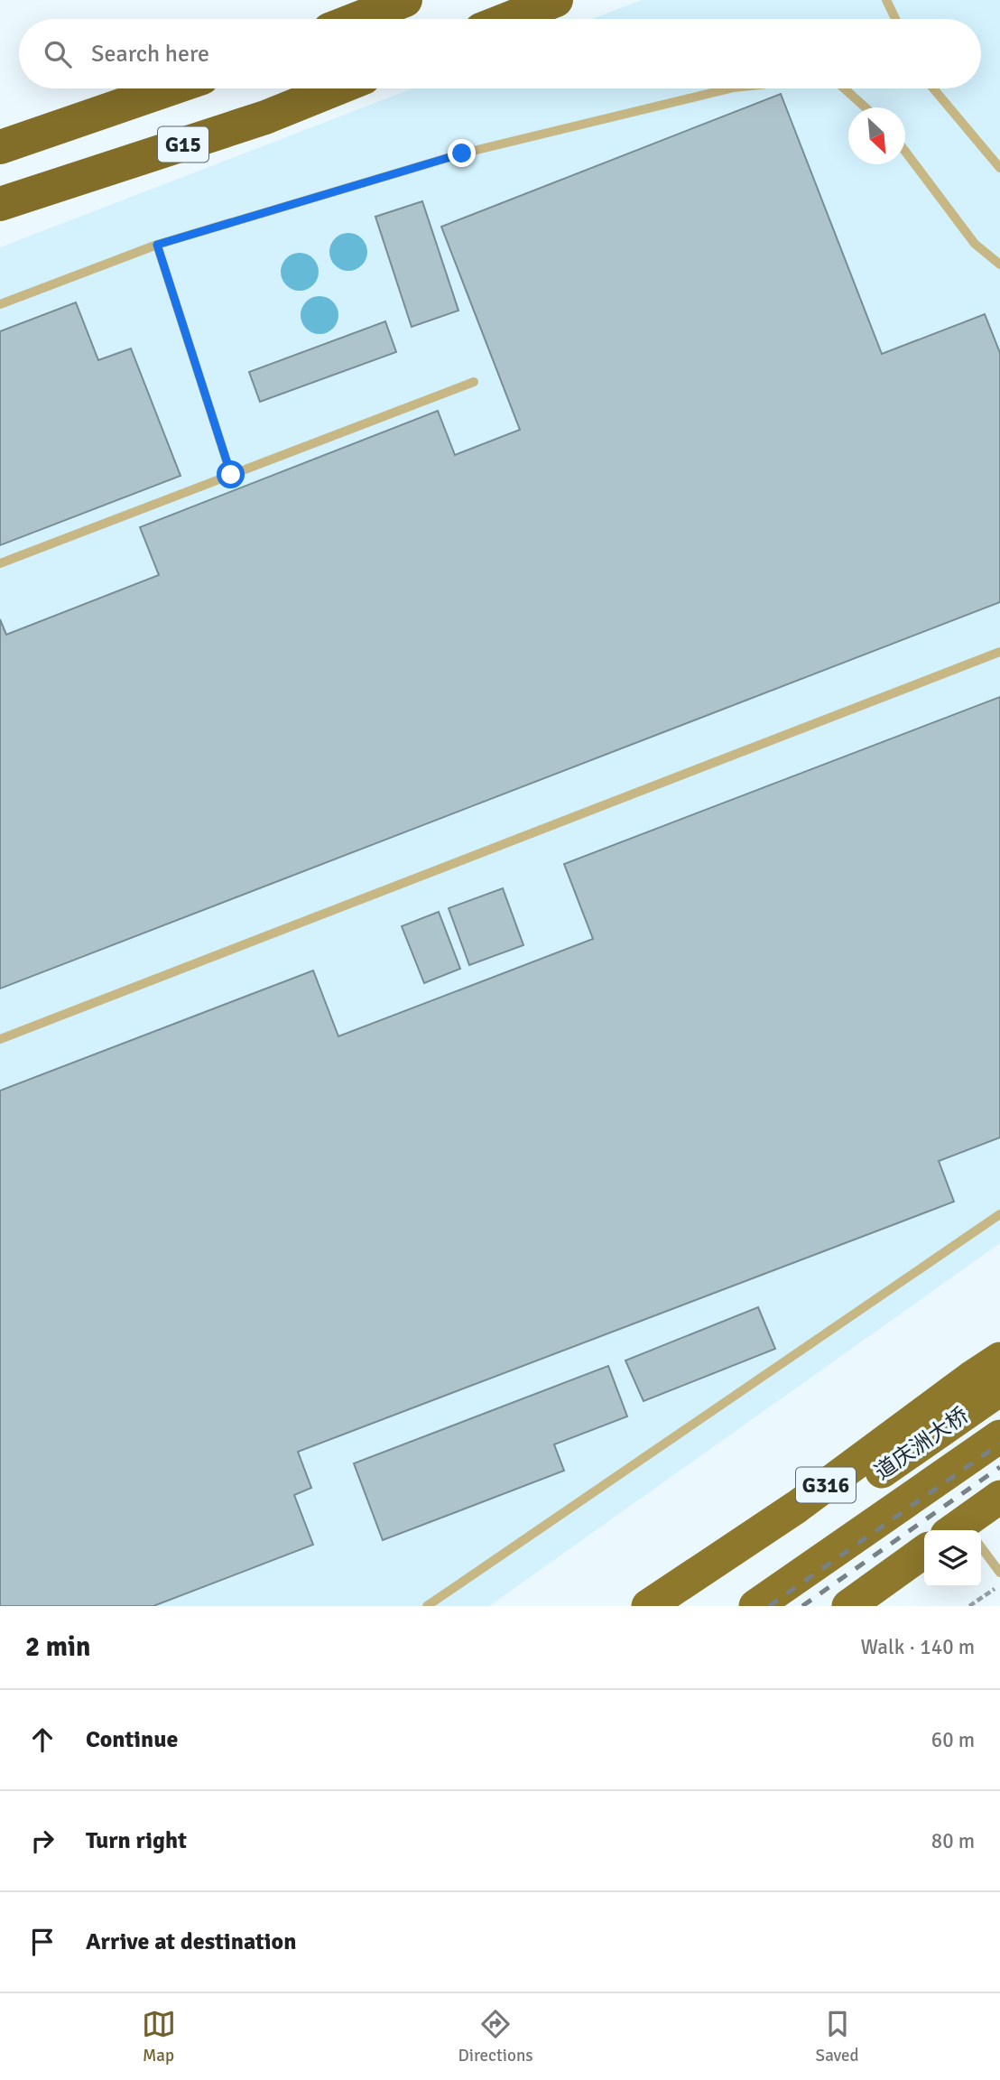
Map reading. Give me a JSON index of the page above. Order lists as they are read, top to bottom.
{
  "streets": {
    "highway": ["G15", "道庆洲大桥", "G316"]
  },
  "crossings": [
    ["道庆洲大桥", "G316"]
  ],
  "north": "bottom right",
  "page": {
    "search": "Search here",
    "heading": ["2 min", "Walk · 140 m"],
    "list": [
      ["Continue", "60 m"],
      ["Turn right", "80 m"],
      "Arrive at destination"
    ],
    "nav": ["Map", "Directions", "Saved"]
  }
}
